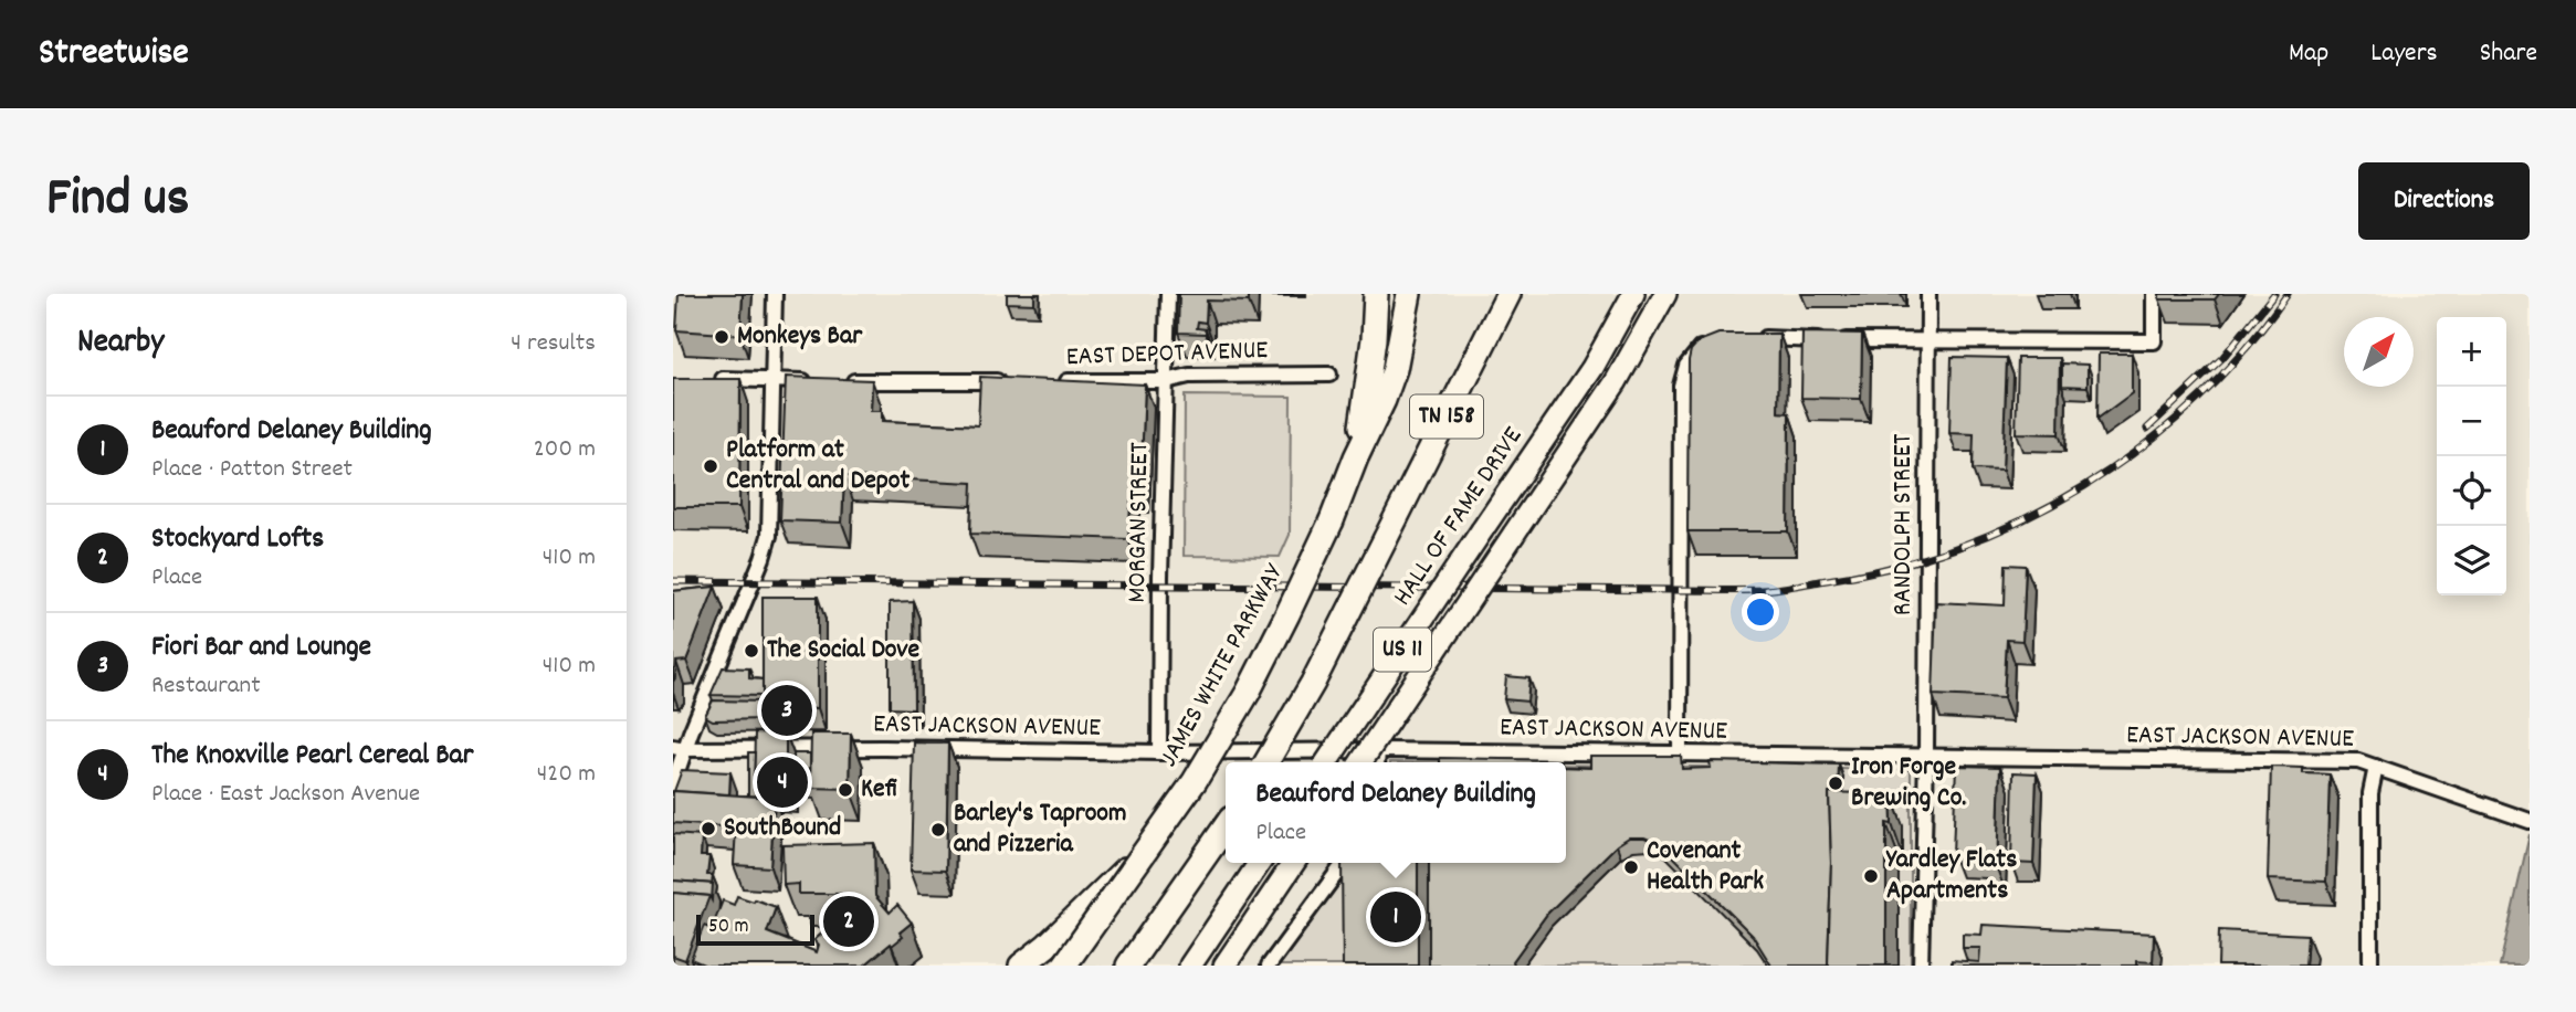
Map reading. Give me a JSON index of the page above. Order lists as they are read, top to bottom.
{
  "streets": {
    "highway": ["TN 158", "JAMES WHITE PARKWAY"],
    "main road": ["HALL OF FAME DRIVE", "US 11"],
    "street": [
      "EAST DEPOT AVENUE",
      "MORGAN STREET",
      "RANDOLPH STREET",
      "EAST JACKSON AVENUE"
    ]
  },
  "crossings": [
    ["EAST DEPOT AVENUE", "MORGAN STREET"],
    ["MORGAN STREET", "EAST JACKSON AVENUE"],
    ["RANDOLPH STREET", "EAST JACKSON AVENUE"]
  ],
  "places": [
    "Monkeys Bar",
    "Platform at Central and Depot",
    "The Social Dove",
    "Iron Forge Brewing Co.",
    "Kefi",
    "SouthBound",
    "Barley's Taproom and Pizzeria",
    "Covenant Health Park",
    "Yardley Flats Apartments"
  ],
  "scale_bar": "50 m",
  "north": "top right",
  "page": {
    "header": "Streetwise",
    "nav": ["Map", "Layers", "Share"],
    "title": "Find us",
    "buttons": "Directions",
    "heading": ["Nearby", "4 results"],
    "map_buttons": ["+", "−"],
    "list": [
      {
        "mark": "1",
        "name": "Beauford Delaney Building",
        "note": "Place · Patton Street",
        "value": "200 m"
      },
      {
        "mark": "2",
        "name": "Stockyard Lofts",
        "note": "Place",
        "value": "410 m"
      },
      {
        "mark": "3",
        "name": "Fiori Bar and Lounge",
        "note": "Restaurant",
        "value": "410 m"
      },
      {
        "mark": "4",
        "name": "The Knoxville Pearl Cereal Bar",
        "note": "Place · East Jackson Avenue",
        "value": "420 m"
      }
    ],
    "pins": [
      "3",
      "4",
      "1",
      "2"
    ],
    "popup": ["Beauford Delaney Building", "Place"],
    "scale": "50 m"
  }
}
